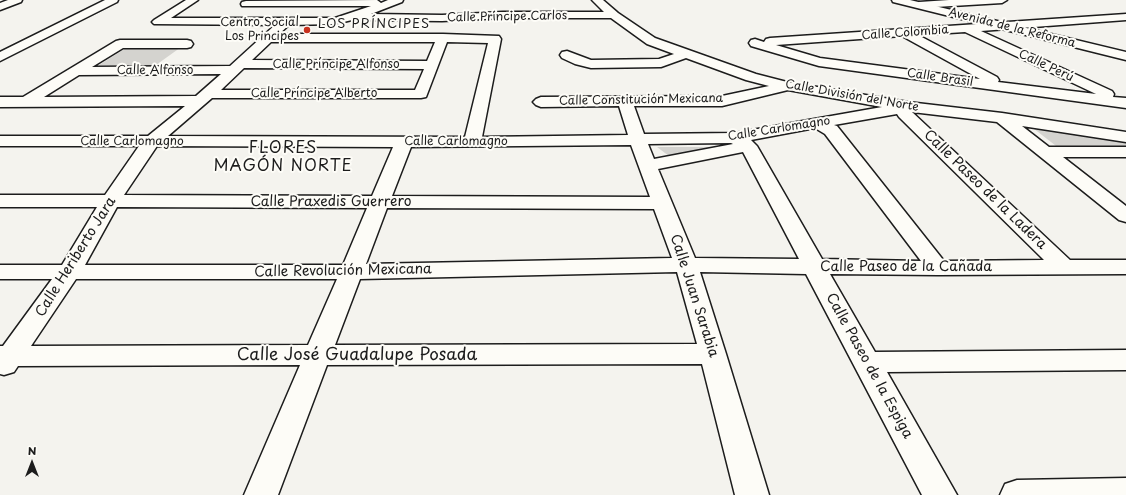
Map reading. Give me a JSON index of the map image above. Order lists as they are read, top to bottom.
{
  "streets": {
    "street": [
      "Calle Príncipe Carlos",
      "Avenida de la Reforma",
      "Calle Colombia",
      "Calle Príncipe Alfonso",
      "Calle Perú",
      "Calle Alfonso",
      "Calle Brasil",
      "Calle Príncipe Alberto",
      "Calle División del Norte",
      "Calle Constitución Mexicana",
      "Calle Carlomagno",
      "Calle Paseo de la Ladera",
      "Calle Praxedis Guerrero",
      "Calle Heriberto Jara",
      "Calle Paseo de la Cañada",
      "Calle Revolución Mexicana",
      "Calle Juan Sarabia",
      "Calle José Guadalupe Posada",
      "Calle Paseo de la Espiga"
    ]
  },
  "crossings": [
    ["Calle Príncipe Carlos", "Calle División del Norte"],
    ["Calle Príncipe Carlos", "Calle Heriberto Jara"],
    ["Avenida de la Reforma", "Calle Colombia"],
    ["Calle Colombia", "Calle Perú"],
    ["Calle Colombia", "Calle Brasil"],
    ["Calle Príncipe Alfonso", "Calle Alfonso"],
    ["Calle Príncipe Alfonso", "Calle Príncipe Alberto"],
    ["Calle Príncipe Alfonso", "Calle Heriberto Jara"],
    ["Calle Perú", "Calle Brasil"],
    ["Calle Alfonso", "Calle Heriberto Jara"],
    ["Calle Príncipe Alberto", "Calle Heriberto Jara"],
    ["Calle División del Norte", "Calle Constitución Mexicana"],
    ["Calle División del Norte", "Calle Carlomagno"],
    ["Calle División del Norte", "Calle Paseo de la Ladera"],
    ["Calle Constitución Mexicana", "Calle Juan Sarabia"],
    ["Calle Carlomagno", "Calle Paseo de la Ladera"],
    ["Calle Carlomagno", "Calle Heriberto Jara"],
    ["Calle Carlomagno", "Calle Juan Sarabia"],
    ["Calle Carlomagno", "Calle Paseo de la Espiga"],
    ["Calle Paseo de la Ladera", "Calle Paseo de la Cañada"],
    ["Calle Praxedis Guerrero", "Calle Heriberto Jara"],
    ["Calle Praxedis Guerrero", "Calle Juan Sarabia"],
    ["Calle Heriberto Jara", "Calle Revolución Mexicana"],
    ["Calle Heriberto Jara", "Calle José Guadalupe Posada"],
    ["Calle Paseo de la Cañada", "Calle Revolución Mexicana"],
    ["Calle Paseo de la Cañada", "Calle Juan Sarabia"],
    ["Calle Paseo de la Cañada", "Calle Paseo de la Espiga"],
    ["Calle Revolución Mexicana", "Calle Juan Sarabia"],
    ["Calle Juan Sarabia", "Calle José Guadalupe Posada"]
  ],
  "districts": ["LOS PRÍNCIPES", "FLORES MAGÓN NORTE"],
  "places": ["Centro Social Los Principes"],
  "north": "top"
}
